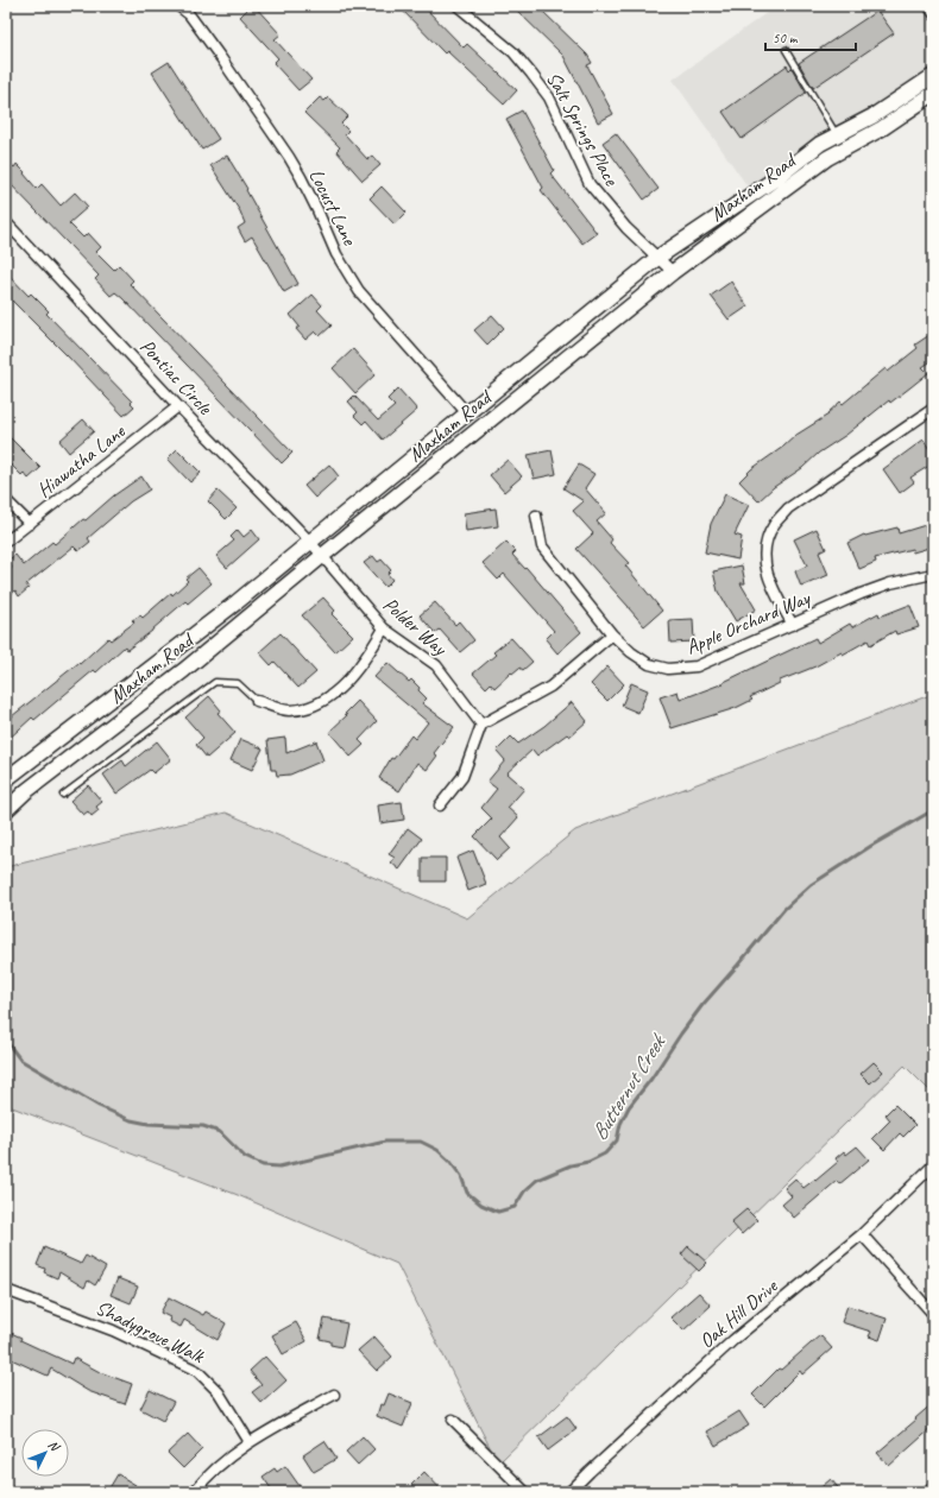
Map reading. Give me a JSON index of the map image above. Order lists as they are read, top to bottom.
{
  "streets": {
    "main road": ["Maxham Road"],
    "street": [
      "Salt Springs Place",
      "Locust Lane",
      "Pontiac Circle",
      "Hiawatha Lane",
      "Apple Orchard Way",
      "Polder Way",
      "Oak Hill Drive",
      "Shadygrove Walk"
    ]
  },
  "crossings": [
    ["Salt Springs Place", "Maxham Road"],
    ["Maxham Road", "Locust Lane"],
    ["Maxham Road", "Pontiac Circle"],
    ["Maxham Road", "Polder Way"],
    ["Pontiac Circle", "Hiawatha Lane"],
    ["Pontiac Circle", "Polder Way"]
  ],
  "water": ["Butternut Creek"],
  "scale_bar": "50 m",
  "north": "top right"
}
